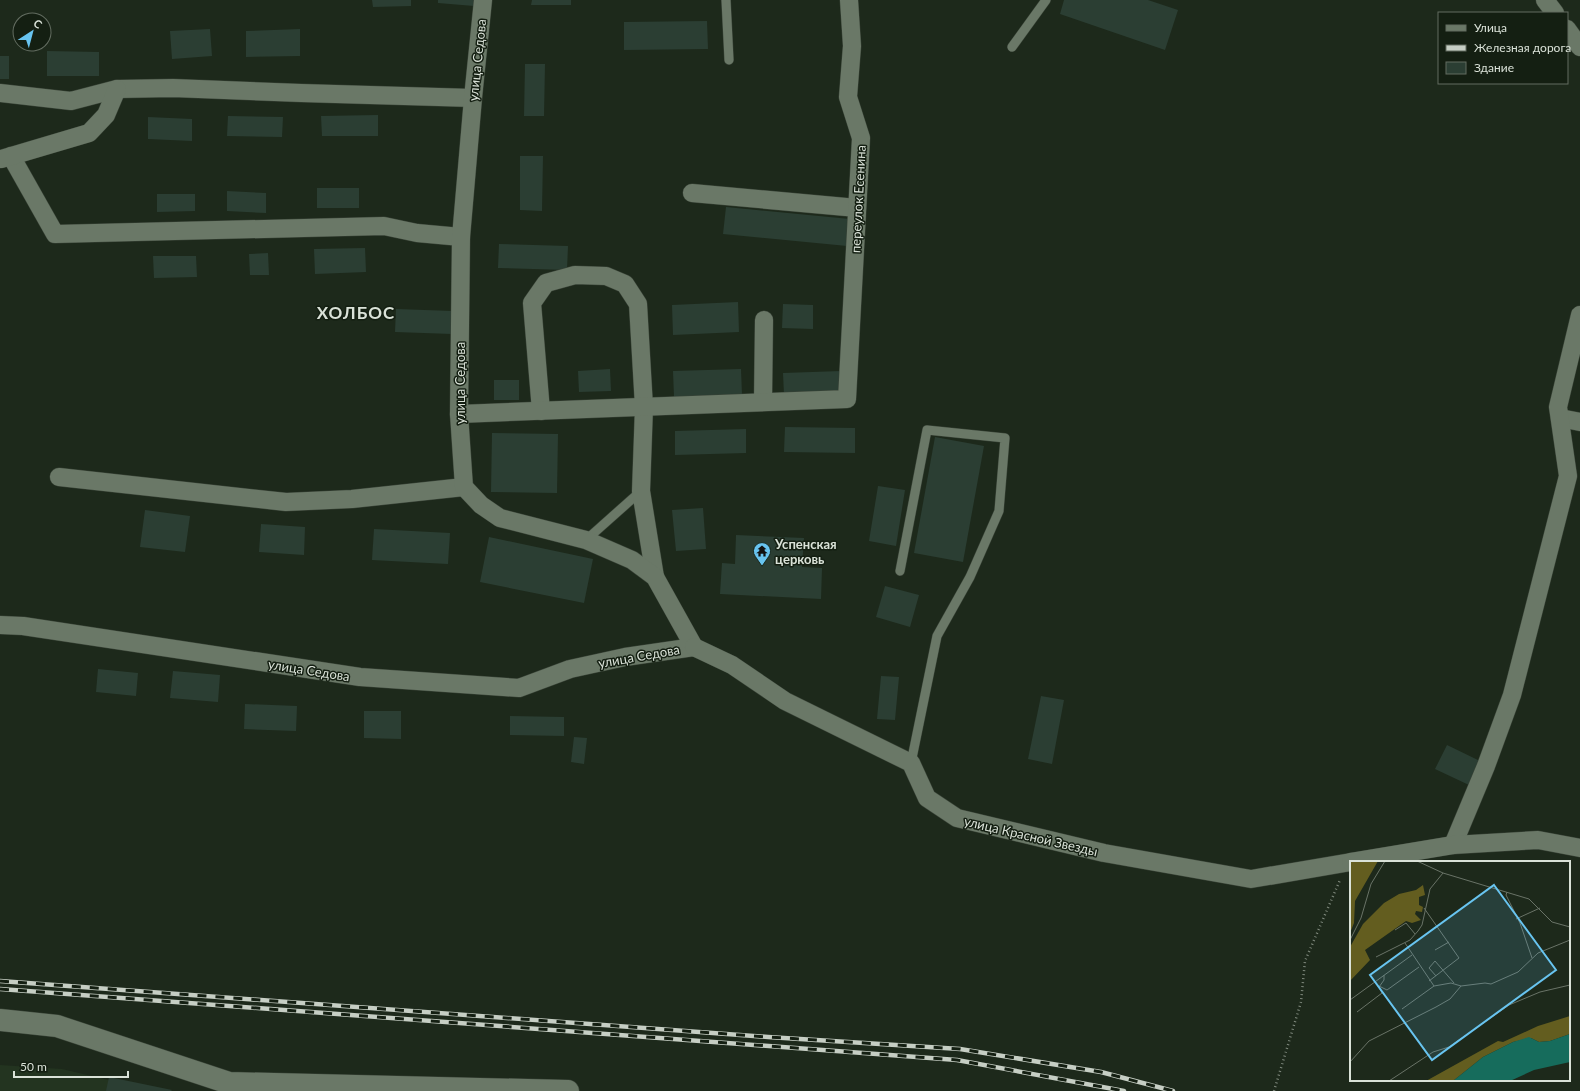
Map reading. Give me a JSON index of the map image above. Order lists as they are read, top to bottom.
{
  "streets": {
    "street": ["улица Седова", "переулок Есенина", "улица Красной Звезды"]
  },
  "districts": ["ХОЛБОС"],
  "places": {
    "temple": ["Успенская церковь"]
  },
  "legend": ["Улица", "Железная дорога", "Здание"],
  "scale_bar": "50 m",
  "north": "top right"
}
